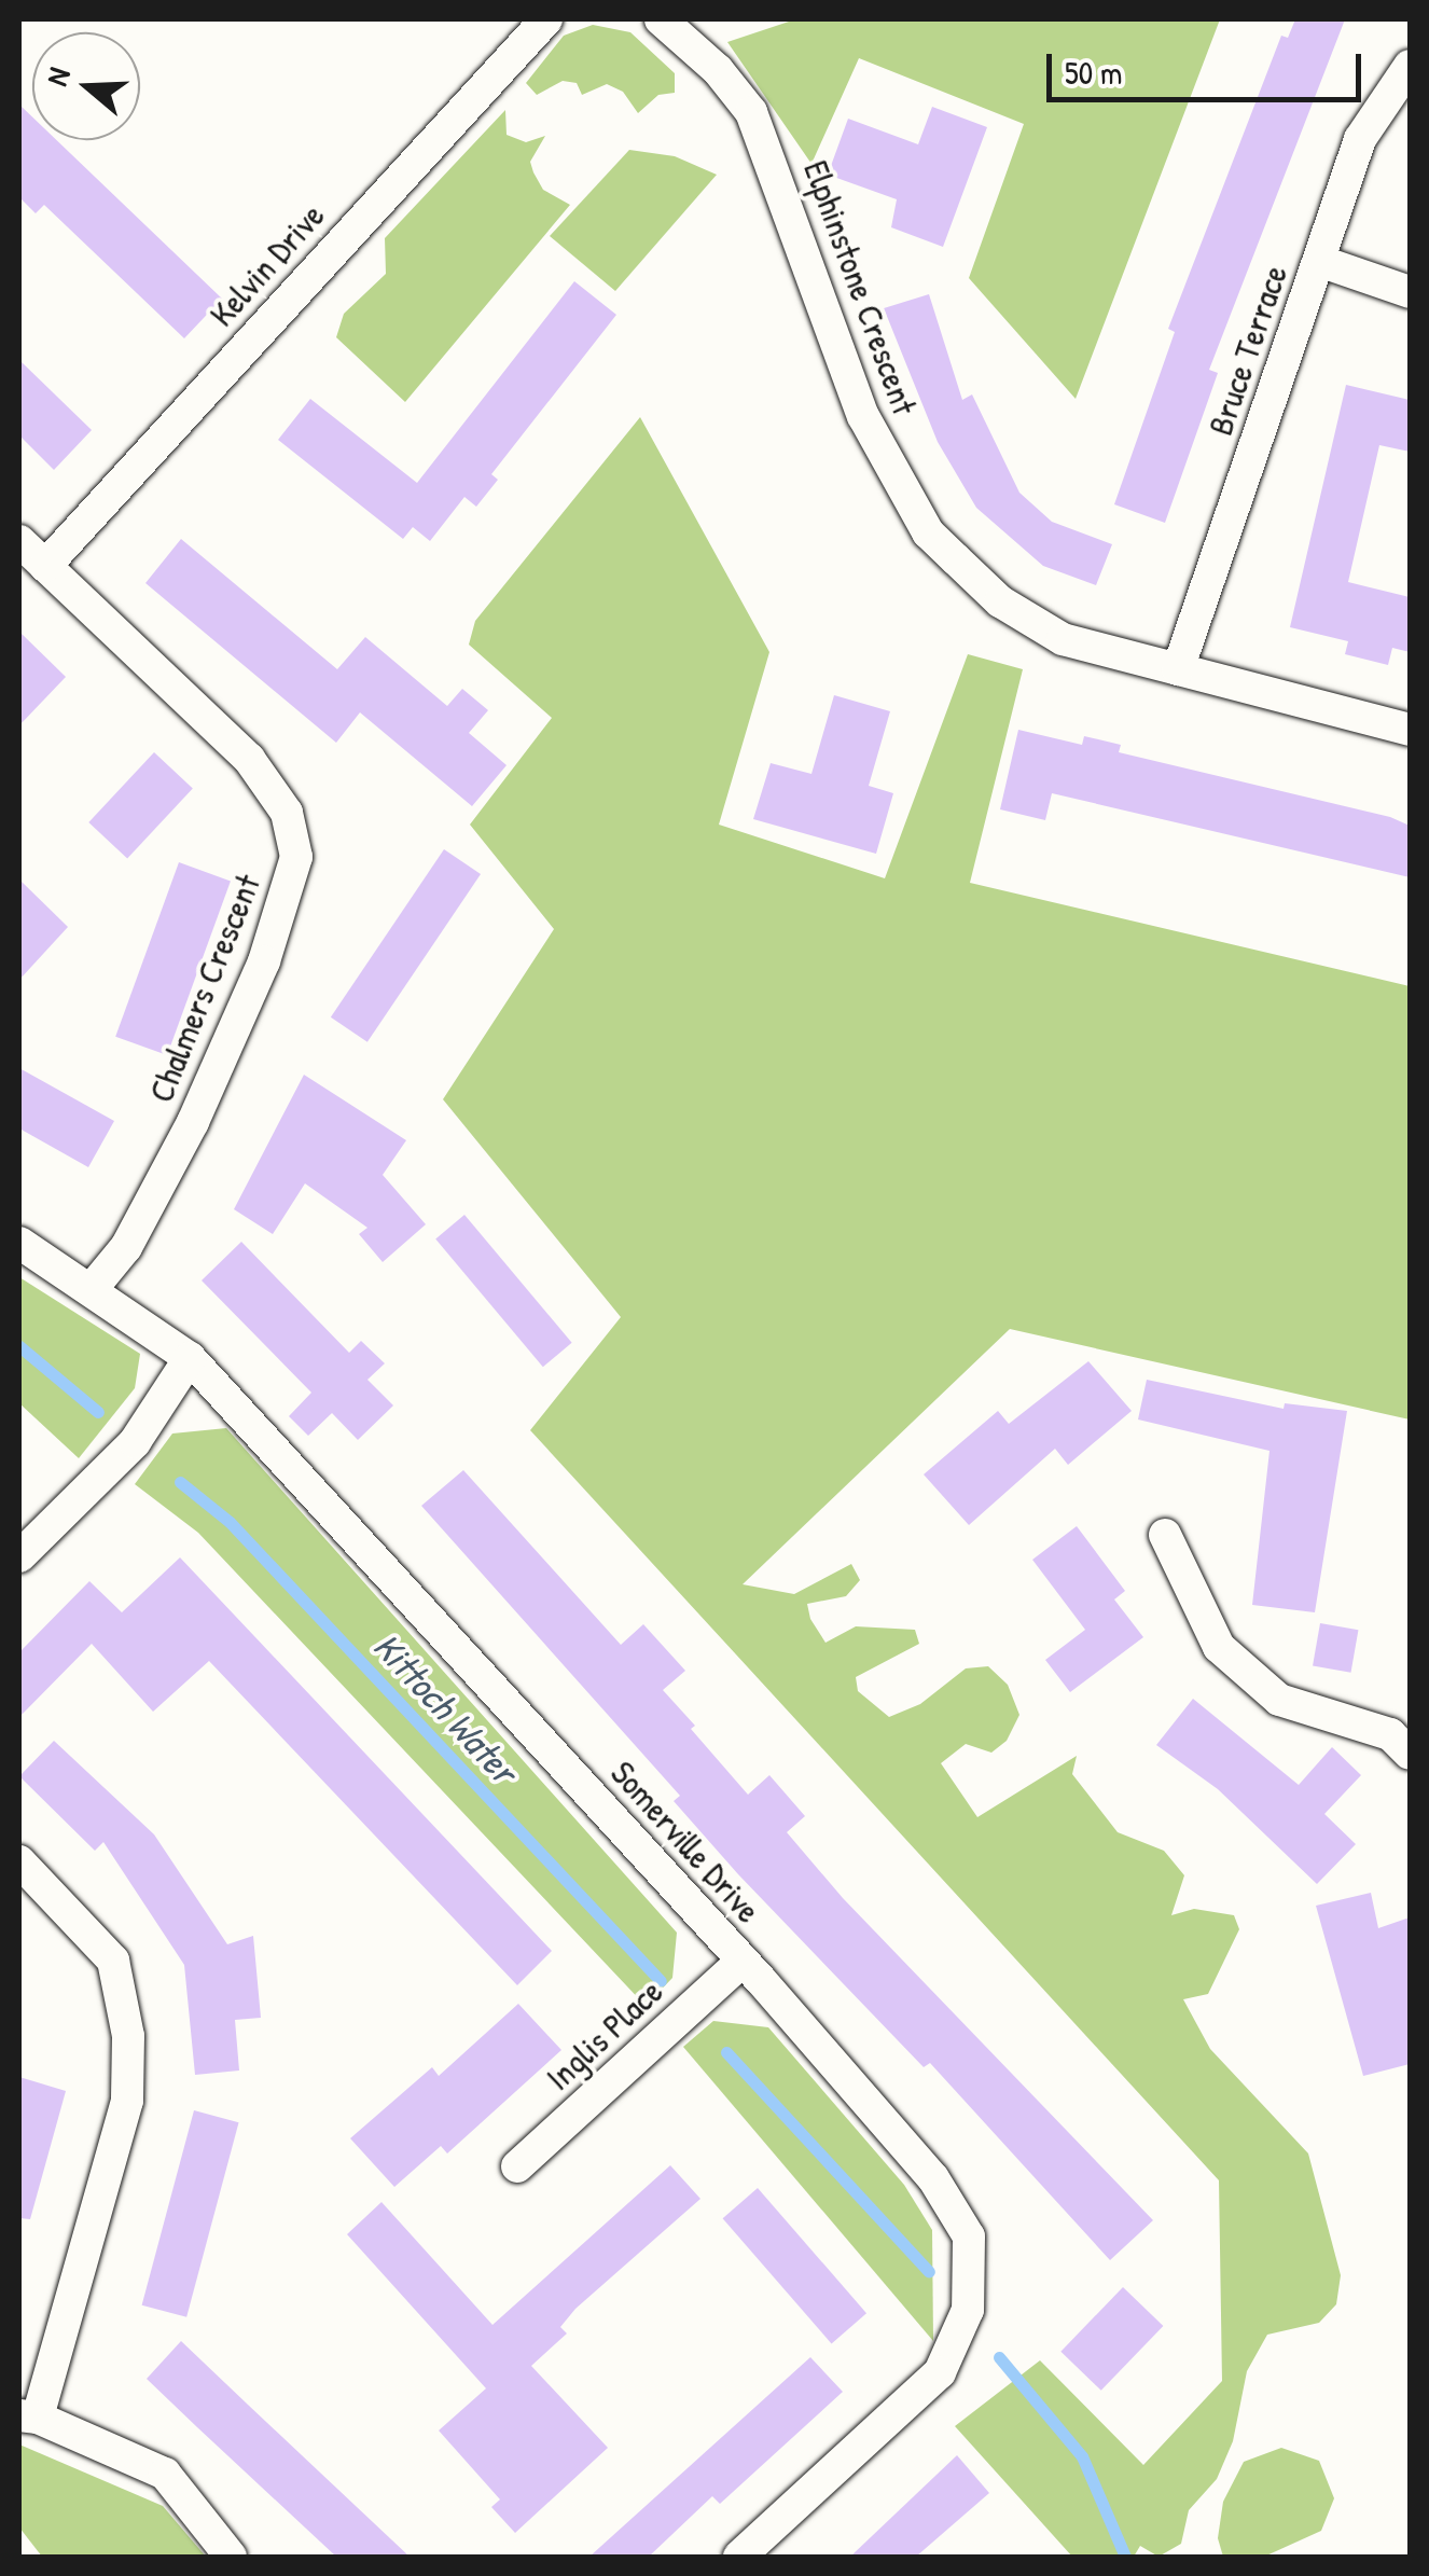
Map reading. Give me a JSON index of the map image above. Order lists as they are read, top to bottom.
{
  "streets": {
    "street": [
      "Kelvin Drive",
      "Elphinstone Crescent",
      "Bruce Terrace",
      "Chalmers Crescent",
      "Somerville Drive",
      "Inglis Place"
    ]
  },
  "crossings": [
    ["Kelvin Drive", "Chalmers Crescent"],
    ["Elphinstone Crescent", "Bruce Terrace"],
    ["Chalmers Crescent", "Somerville Drive"],
    ["Somerville Drive", "Inglis Place"]
  ],
  "water": ["Kittoch Water"],
  "scale_bar": "50 m",
  "north": "left"
}
